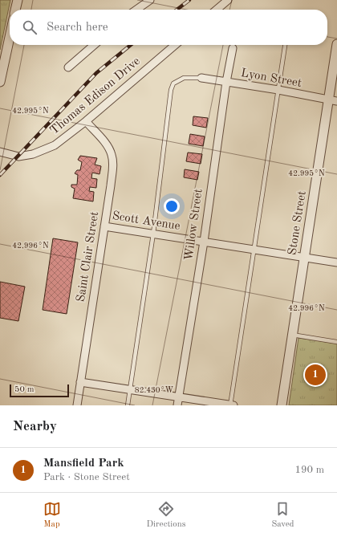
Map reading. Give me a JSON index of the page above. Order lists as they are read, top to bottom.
{
  "streets": {
    "street": [
      "Lyon Street",
      "Thomas Edison Drive",
      "Scott Avenue",
      "Stone Street",
      "Willow Street",
      "Saint Clair Street"
    ]
  },
  "crossings": [
    ["Lyon Street", "Stone Street"],
    ["Lyon Street", "Willow Street"],
    ["Thomas Edison Drive", "Saint Clair Street"],
    ["Scott Avenue", "Stone Street"],
    ["Scott Avenue", "Willow Street"],
    ["Scott Avenue", "Saint Clair Street"]
  ],
  "scale_bar": "50 m",
  "page": {
    "search": "Search here",
    "pins": "1",
    "scale": "50 m",
    "heading": "Nearby",
    "list": [
      {
        "mark": "1",
        "name": "Mansfield Park",
        "note": "Park · Stone Street",
        "value": "190 m"
      }
    ],
    "nav": ["Map", "Directions", "Saved"]
  },
  "coordinates": ["42.995°N", "42.996°N", "82.430°W"]
}
